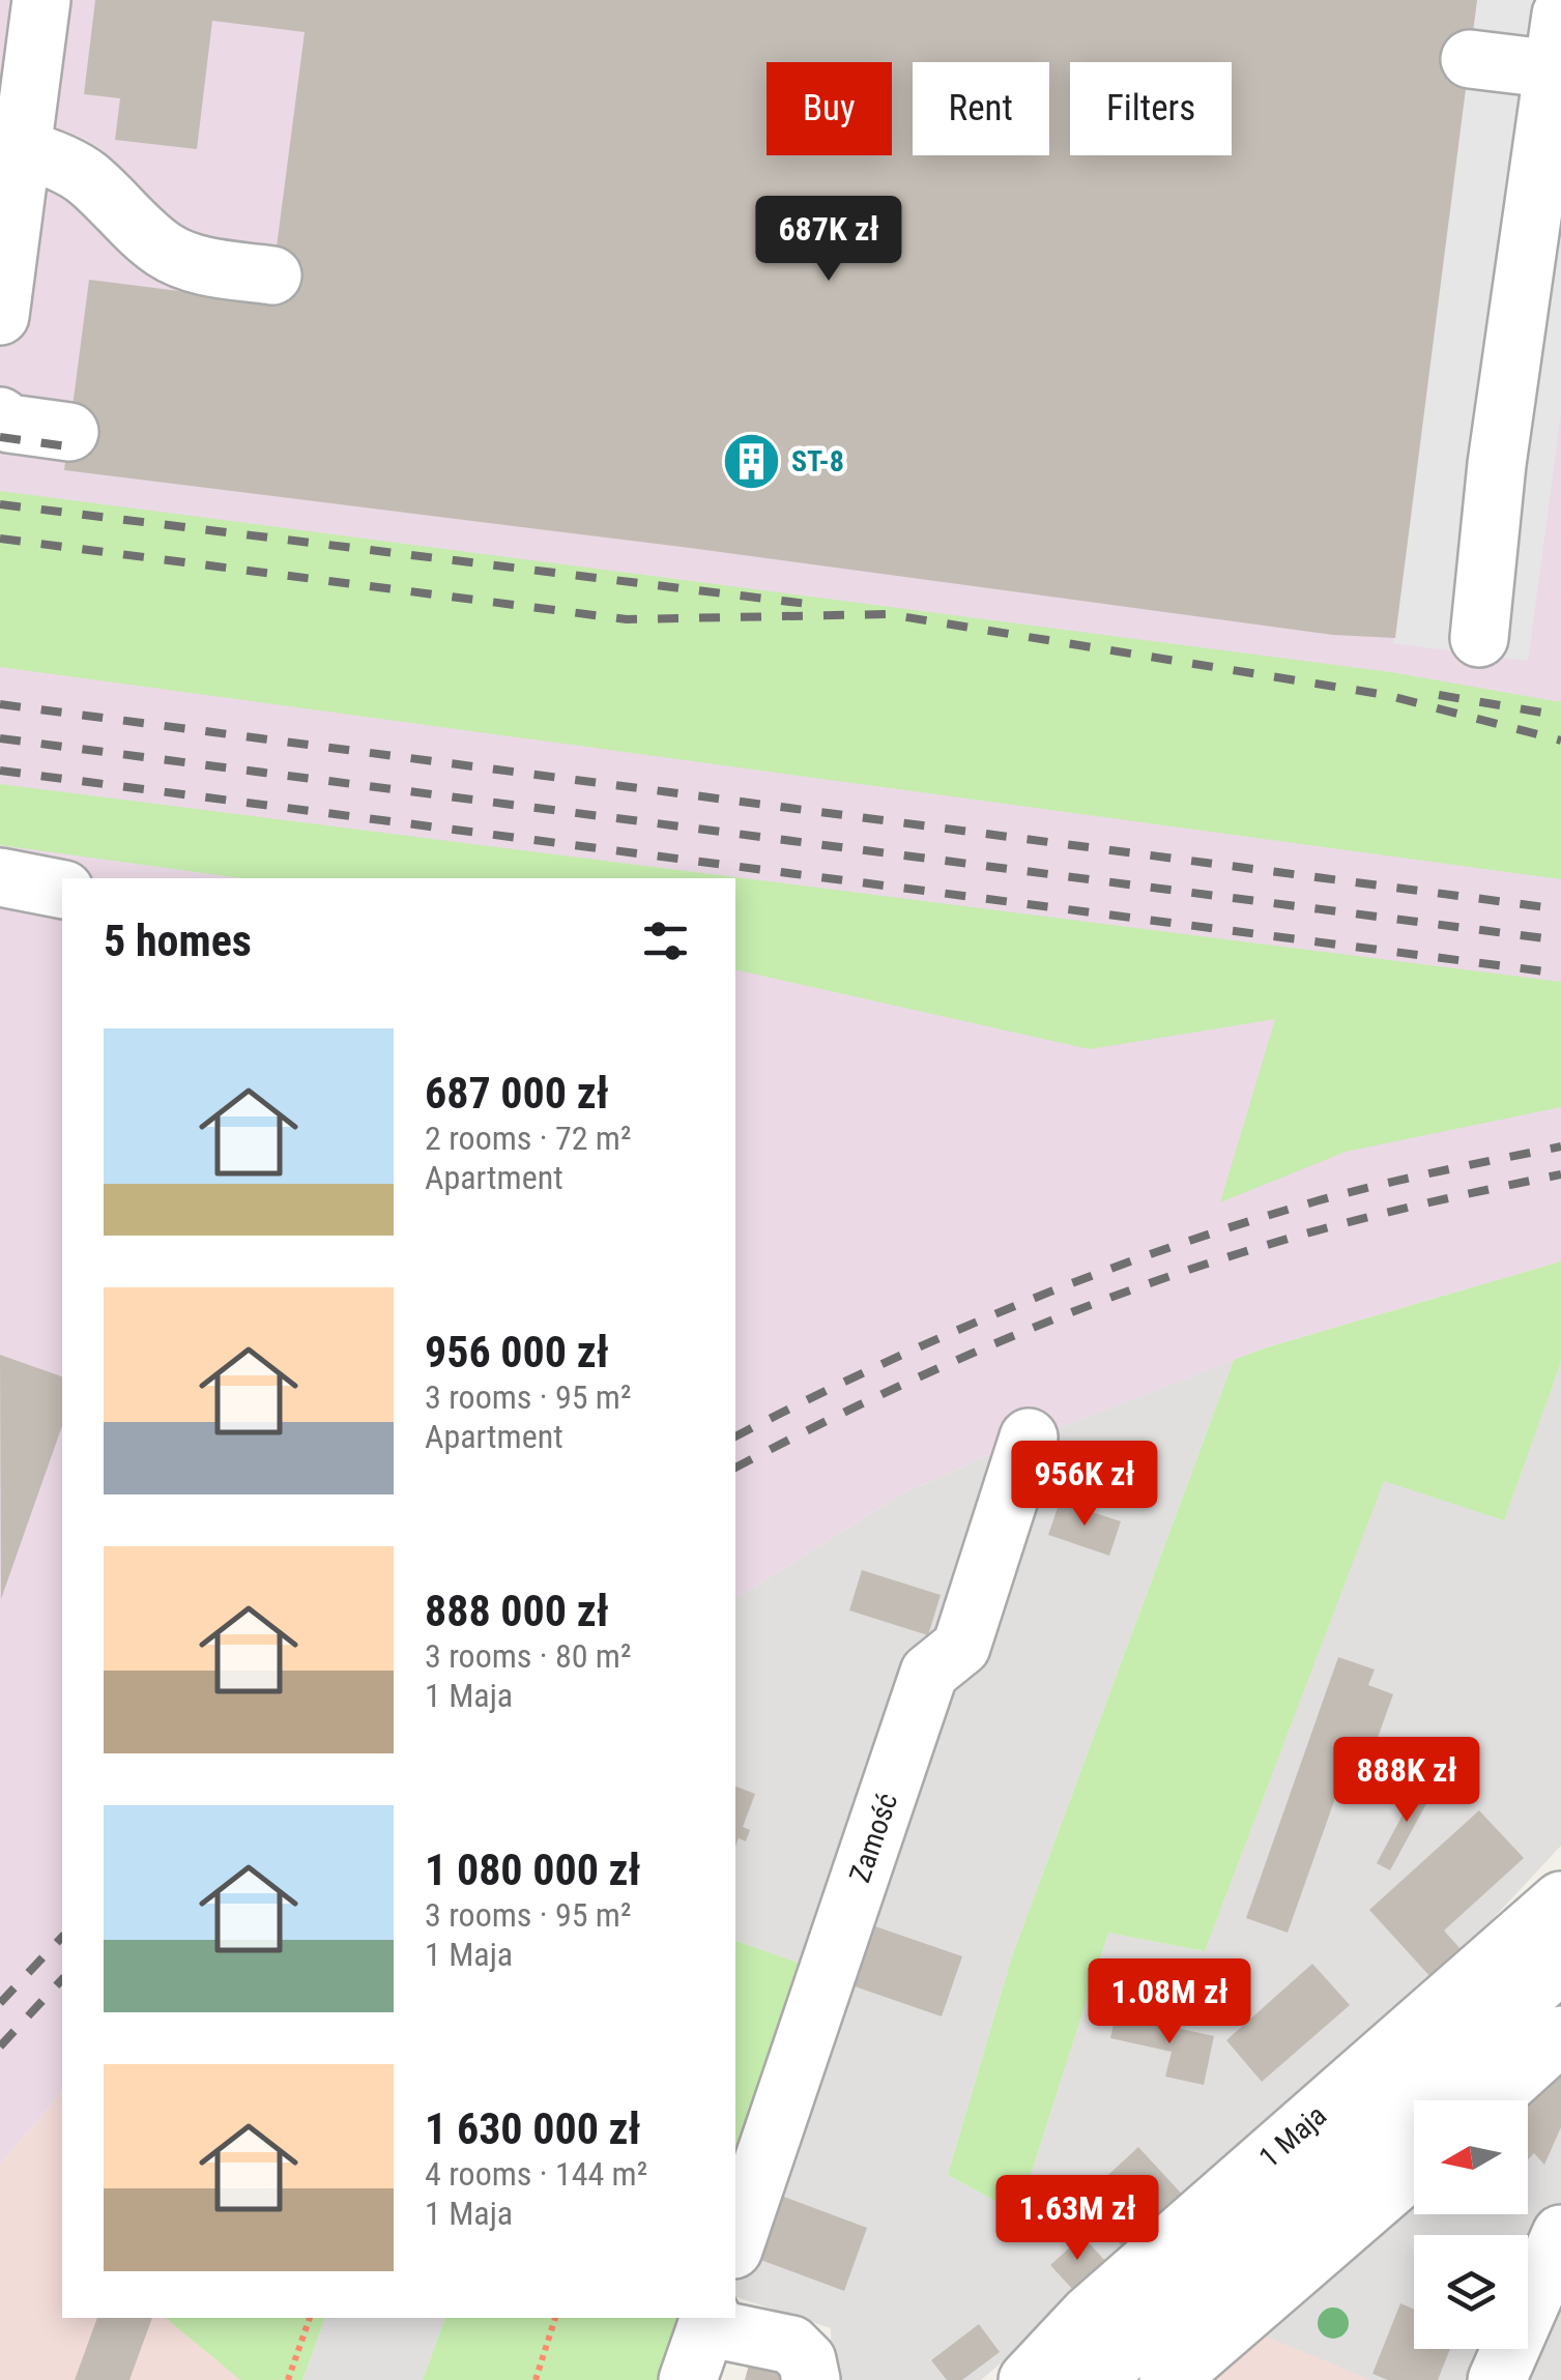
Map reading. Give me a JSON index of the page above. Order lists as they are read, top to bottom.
{
  "streets": {
    "street": ["Zamość", "1 Maja"]
  },
  "places": {
    "building": ["ST-8"]
  },
  "north": "left",
  "page": {
    "chip": ["Buy", "Rent", "Filters"],
    "price": [
      "687K zł",
      "956K zł",
      "888K zł",
      "1.08M zł",
      "1.63M zł"
    ],
    "heading": "5 homes",
    "list": [
      {
        "name": "687 000 zł",
        "note": "2 rooms · 72 m² · Apartment"
      },
      {
        "name": "956 000 zł",
        "note": "3 rooms · 95 m² · Apartment"
      },
      {
        "name": "888 000 zł",
        "note": "3 rooms · 80 m² · 1 Maja"
      },
      {
        "name": "1 080 000 zł",
        "note": "3 rooms · 95 m² · 1 Maja"
      },
      {
        "name": "1 630 000 zł",
        "note": "4 rooms · 144 m² · 1 Maja"
      }
    ]
  }
}
